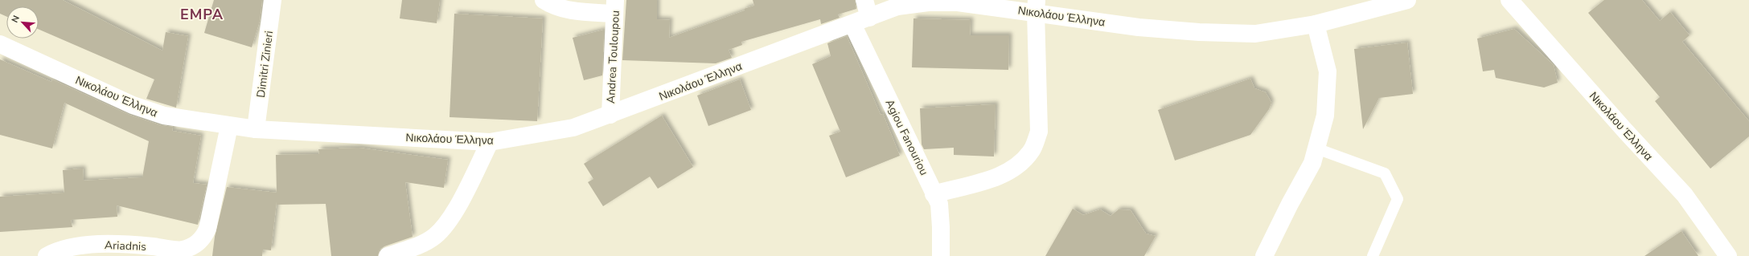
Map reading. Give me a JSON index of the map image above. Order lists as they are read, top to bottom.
{
  "streets": {
    "street": [
      "Νικολάου Έλληνα",
      "Andrea Touloupou",
      "Dimitri Zinieri",
      "Agiou Fanouriou",
      "Ariadnis"
    ]
  },
  "crossings": [
    ["Νικολάου Έλληνα", "Andrea Touloupou"],
    ["Νικολάου Έλληνα", "Dimitri Zinieri"],
    ["Νικολάου Έλληνα", "Agiou Fanouriou"],
    ["Νικολάου Έλληνα", "Ariadnis"]
  ],
  "districts": ["EMPA"],
  "north": "top left"
}
